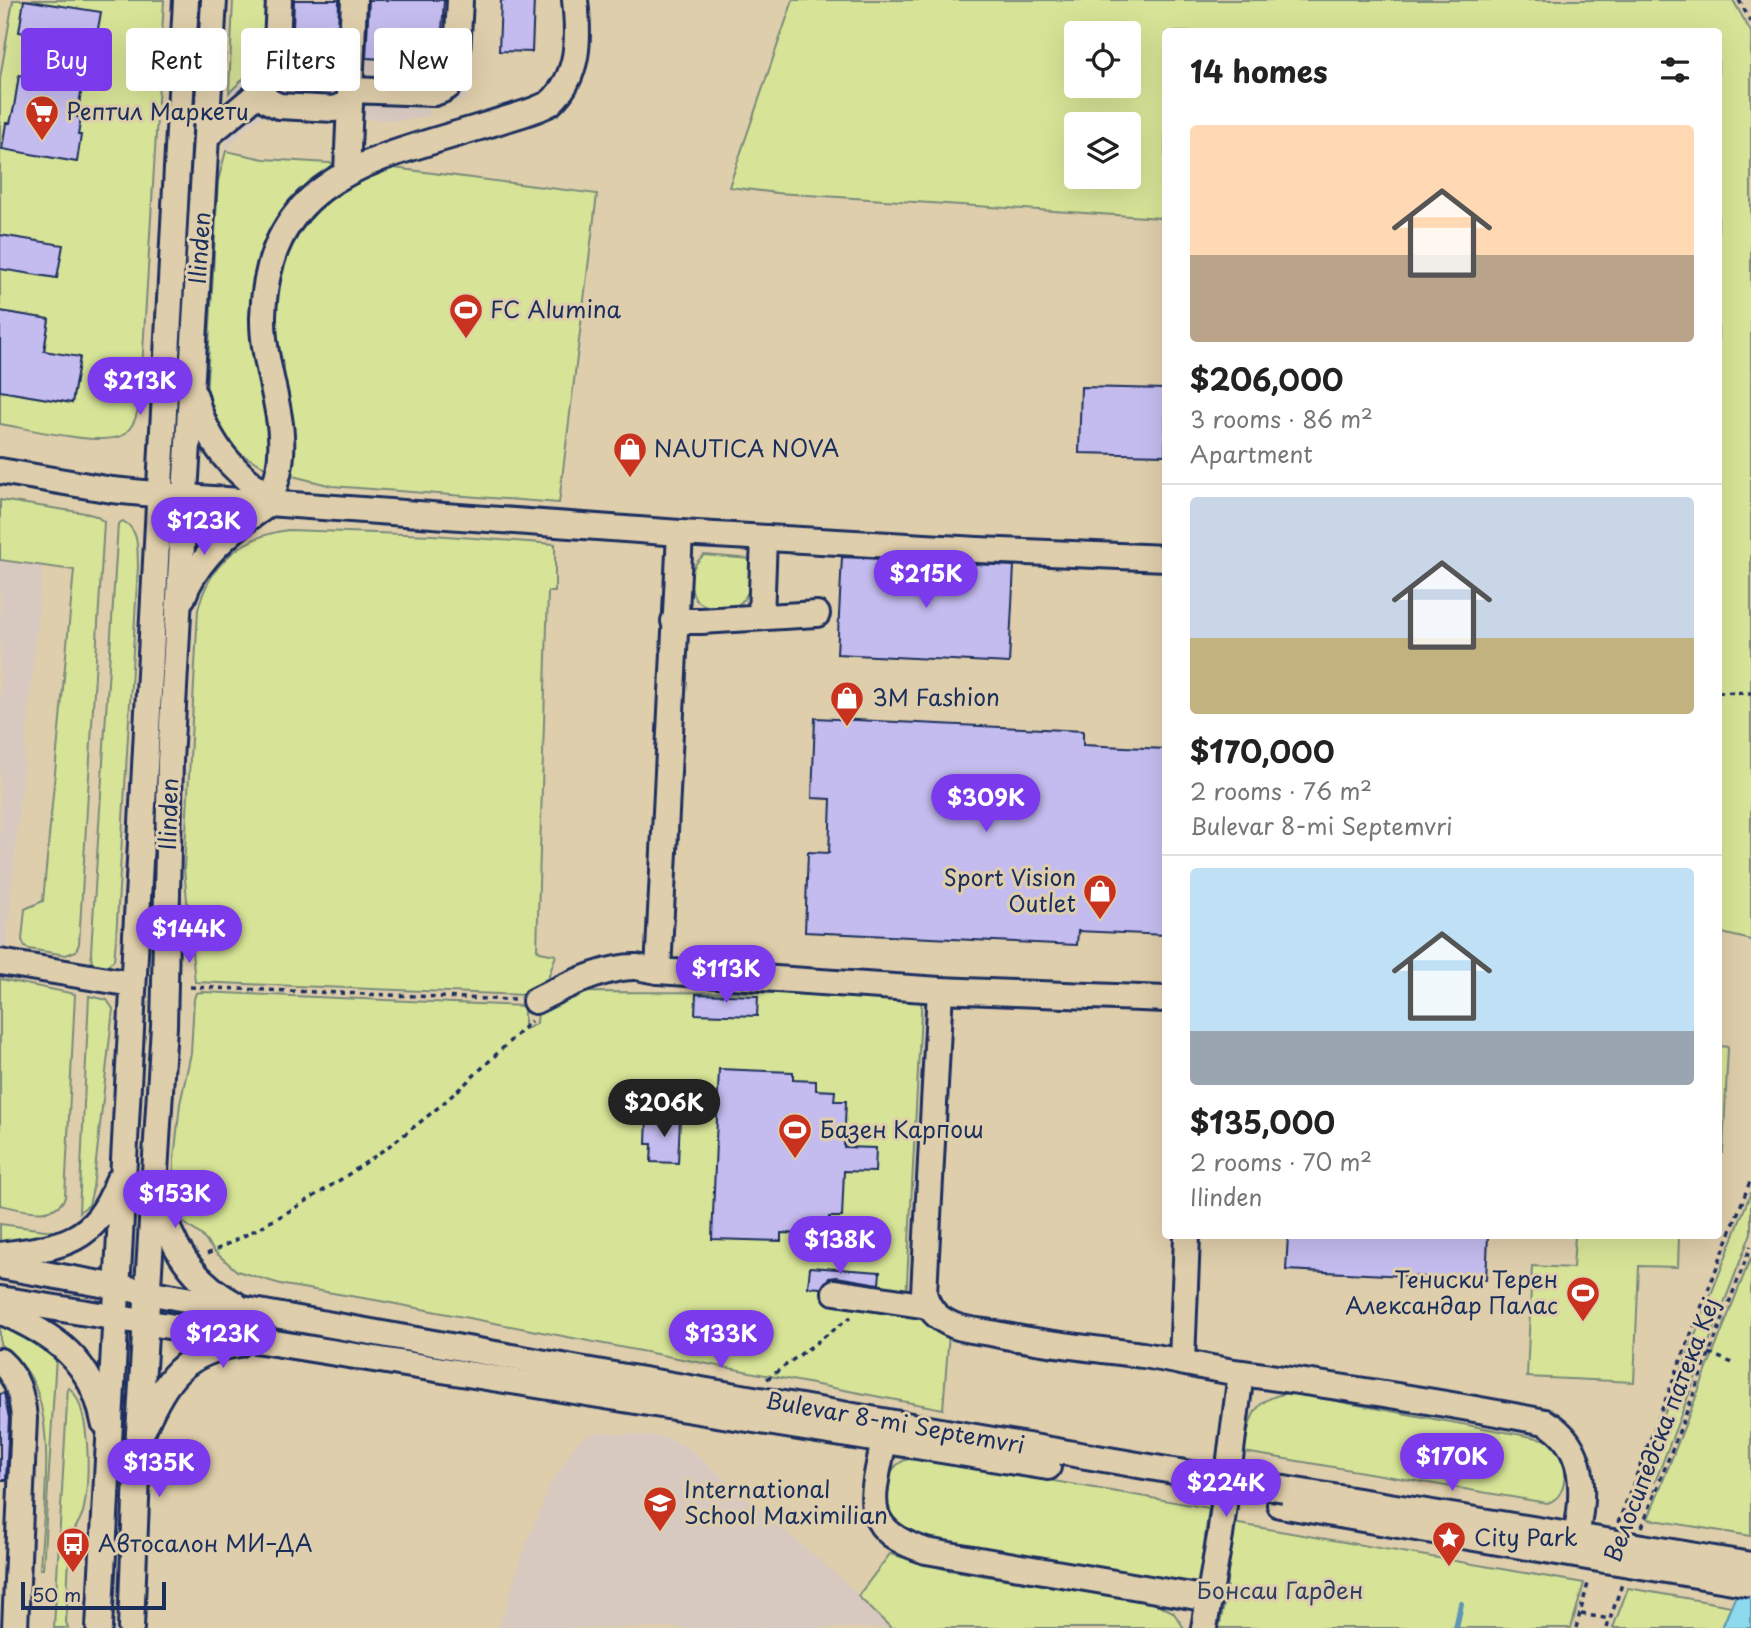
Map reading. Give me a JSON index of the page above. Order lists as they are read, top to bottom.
{
  "streets": {
    "street": ["Ilinden", "Bulevar 8-mi Septemvri"],
    "path": ["Велосипедска патека Кеј"]
  },
  "crossings": [
    ["Ilinden", "Bulevar 8-mi Septemvri"]
  ],
  "parks": ["Бонсаи Гарден"],
  "places": {
    "supermarket": ["Рептил Маркети"],
    "sports": ["FC Alumina", "Базен Карпош", "Тениски Терен Александар Палас"],
    "shop": ["NAUTICA NOVA", "3M Fashion", "Sport Vision Outlet"],
    "school or university": ["International School Maximilian"],
    "place": ["City Park"],
    "bus stop": ["Автосалон МИ–ДА"]
  },
  "scale_bar": "50 m",
  "page": {
    "chip": [
      "Buy",
      "Rent",
      "Filters",
      "New"
    ],
    "heading": "14 homes",
    "list": [
      {
        "name": "$206,000",
        "note": "3 rooms · 86 m² · Apartment"
      },
      {
        "name": "$170,000",
        "note": "2 rooms · 76 m² · Bulevar 8-mi Septemvri"
      },
      {
        "name": "$135,000",
        "note": "2 rooms · 70 m² · Ilinden"
      }
    ],
    "price": [
      "$213K",
      "$123K",
      "$215K",
      "$309K",
      "$144K",
      "$113K",
      "$206K",
      "$153K",
      "$138K",
      "$123K",
      "$133K",
      "$170K",
      "$135K",
      "$224K"
    ],
    "scale": "50 m"
  }
}
